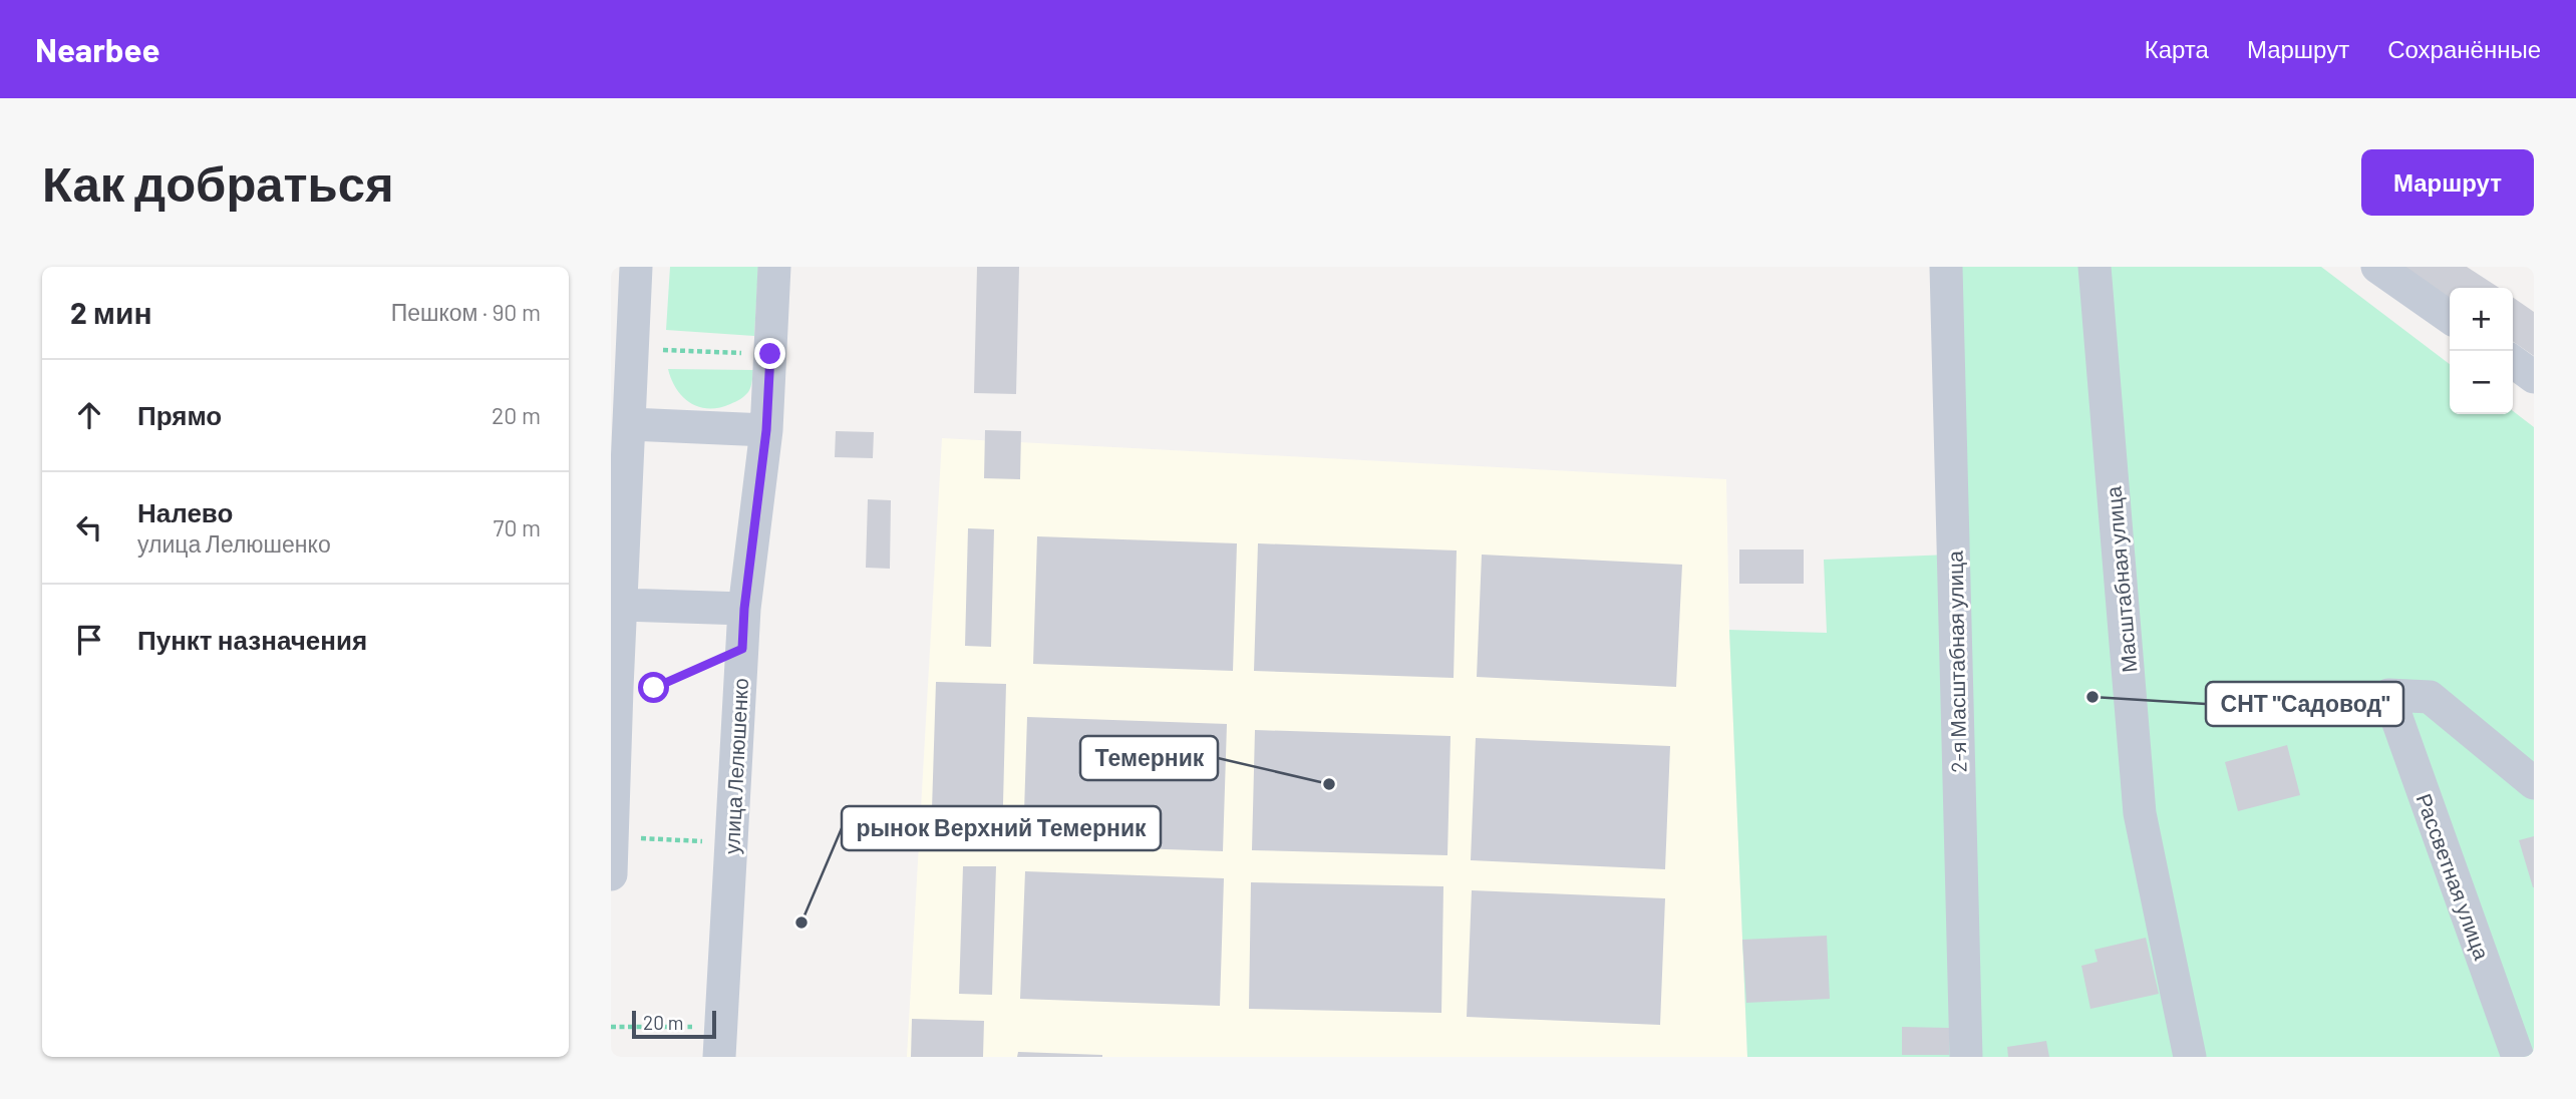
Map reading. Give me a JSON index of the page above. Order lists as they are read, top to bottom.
{
  "streets": {
    "street": [
      "Масштабная улица",
      "2-я Масштабная улица",
      "улица Лелюшенко",
      "Рассветная улица"
    ]
  },
  "places": ["СНТ \"Садовод\"", "Темерник", "рынок Верхний Темерник"],
  "scale_bar": "20 m",
  "page": {
    "header": "Nearbee",
    "nav": ["Карта", "Маршрут", "Сохранённые"],
    "buttons": "Маршрут",
    "title": "Как добраться",
    "heading": ["2 мин", "Пешком · 90 m"],
    "map_buttons": ["+", "−"],
    "list": [
      ["Прямо", "20 m"],
      ["Налево", "улица Лелюшенко", "70 m"],
      "Пункт назначения"
    ],
    "scale": "20 m"
  }
}
